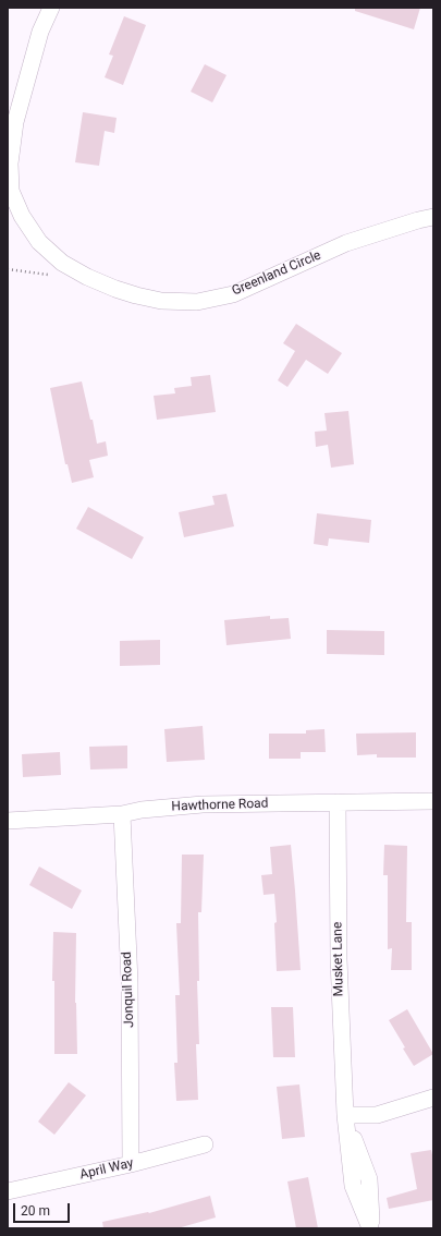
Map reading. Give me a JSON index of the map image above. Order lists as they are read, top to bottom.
{
  "streets": {
    "street": [
      "Greenland Circle",
      "Hawthorne Road",
      "Musket Lane",
      "Jonquil Road",
      "April Way"
    ]
  },
  "crossings": [
    ["Hawthorne Road", "Musket Lane"],
    ["Hawthorne Road", "Jonquil Road"],
    ["Jonquil Road", "April Way"]
  ],
  "scale_bar": "20 m"
}
